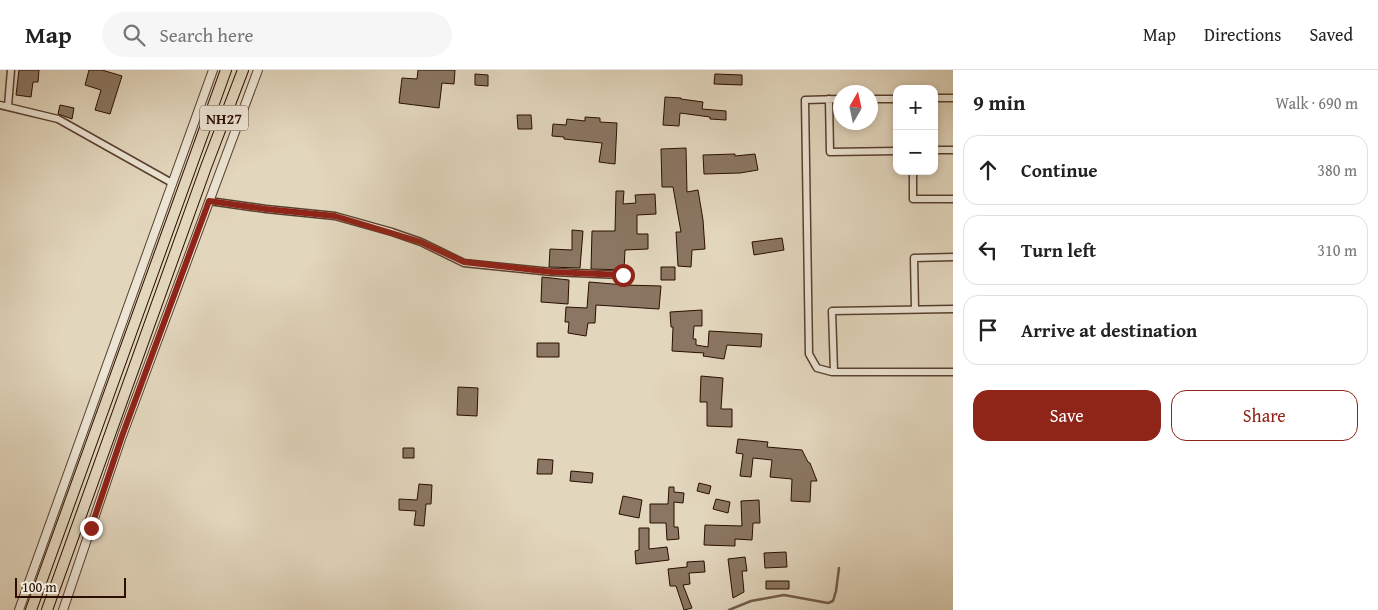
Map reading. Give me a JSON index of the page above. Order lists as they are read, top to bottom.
{
  "streets": {
    "highway": ["NH27"]
  },
  "scale_bar": "100 m",
  "north": "top",
  "page": {
    "header": "Map",
    "search": "Search here",
    "nav": ["Map", "Directions", "Saved"],
    "heading": ["9 min", "Walk · 690 m"],
    "map_buttons": ["+", "−"],
    "list": [
      ["Continue", "380 m"],
      ["Turn left", "310 m"],
      "Arrive at destination"
    ],
    "buttons": ["Save", "Share"],
    "scale": "100 m"
  }
}
